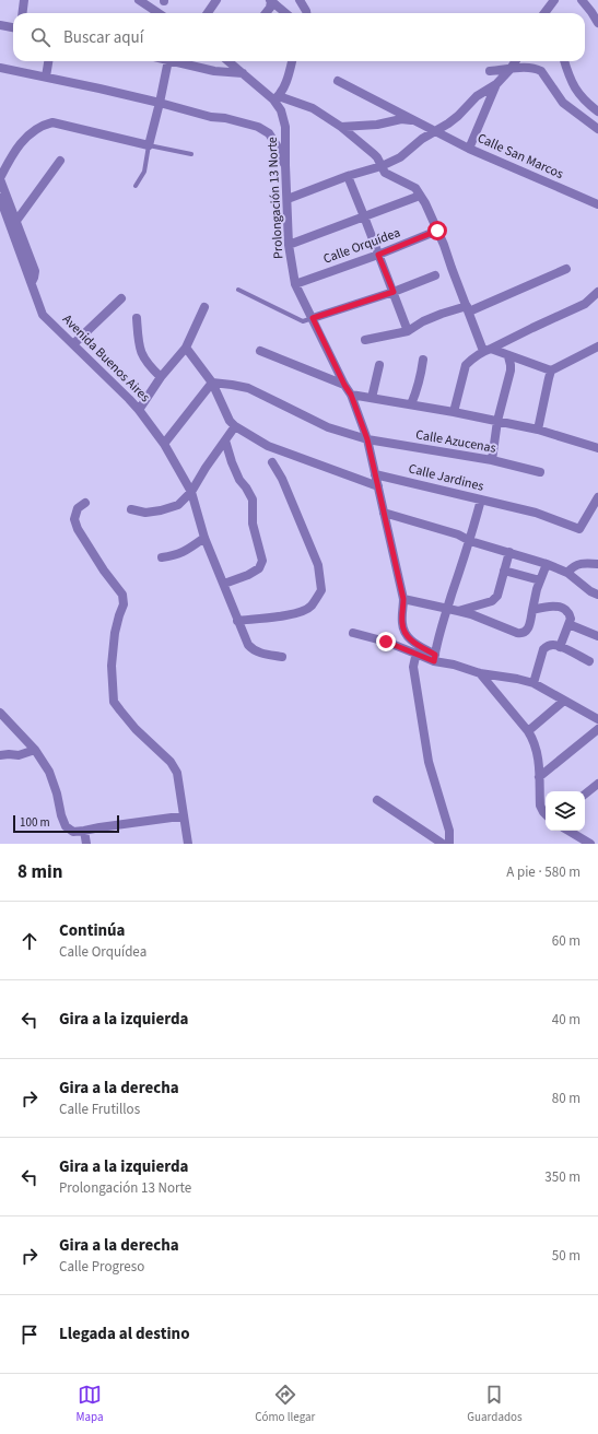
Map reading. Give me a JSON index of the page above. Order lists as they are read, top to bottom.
{
  "streets": {
    "street": [
      "Calle San Marcos",
      "Prolongación 13 Norte",
      "Calle Orquídea",
      "Avenida Buenos Aires",
      "Calle Azucenas",
      "Calle Jardines"
    ]
  },
  "crossings": [
    ["Prolongación 13 Norte", "Calle Orquídea"],
    ["Prolongación 13 Norte", "Calle Azucenas"],
    ["Prolongación 13 Norte", "Calle Jardines"]
  ],
  "scale_bar": "100 m",
  "page": {
    "search": "Buscar aquí",
    "scale": "100 m",
    "heading": ["8 min", "A pie · 580 m"],
    "list": [
      ["Continúa", "Calle Orquídea", "60 m"],
      ["Gira a la izquierda", "40 m"],
      ["Gira a la derecha", "Calle Frutillos", "80 m"],
      ["Gira a la izquierda", "Prolongación 13 Norte", "350 m"],
      ["Gira a la derecha", "Calle Progreso", "50 m"],
      "Llegada al destino"
    ],
    "nav": ["Mapa", "Cómo llegar", "Guardados"]
  }
}
